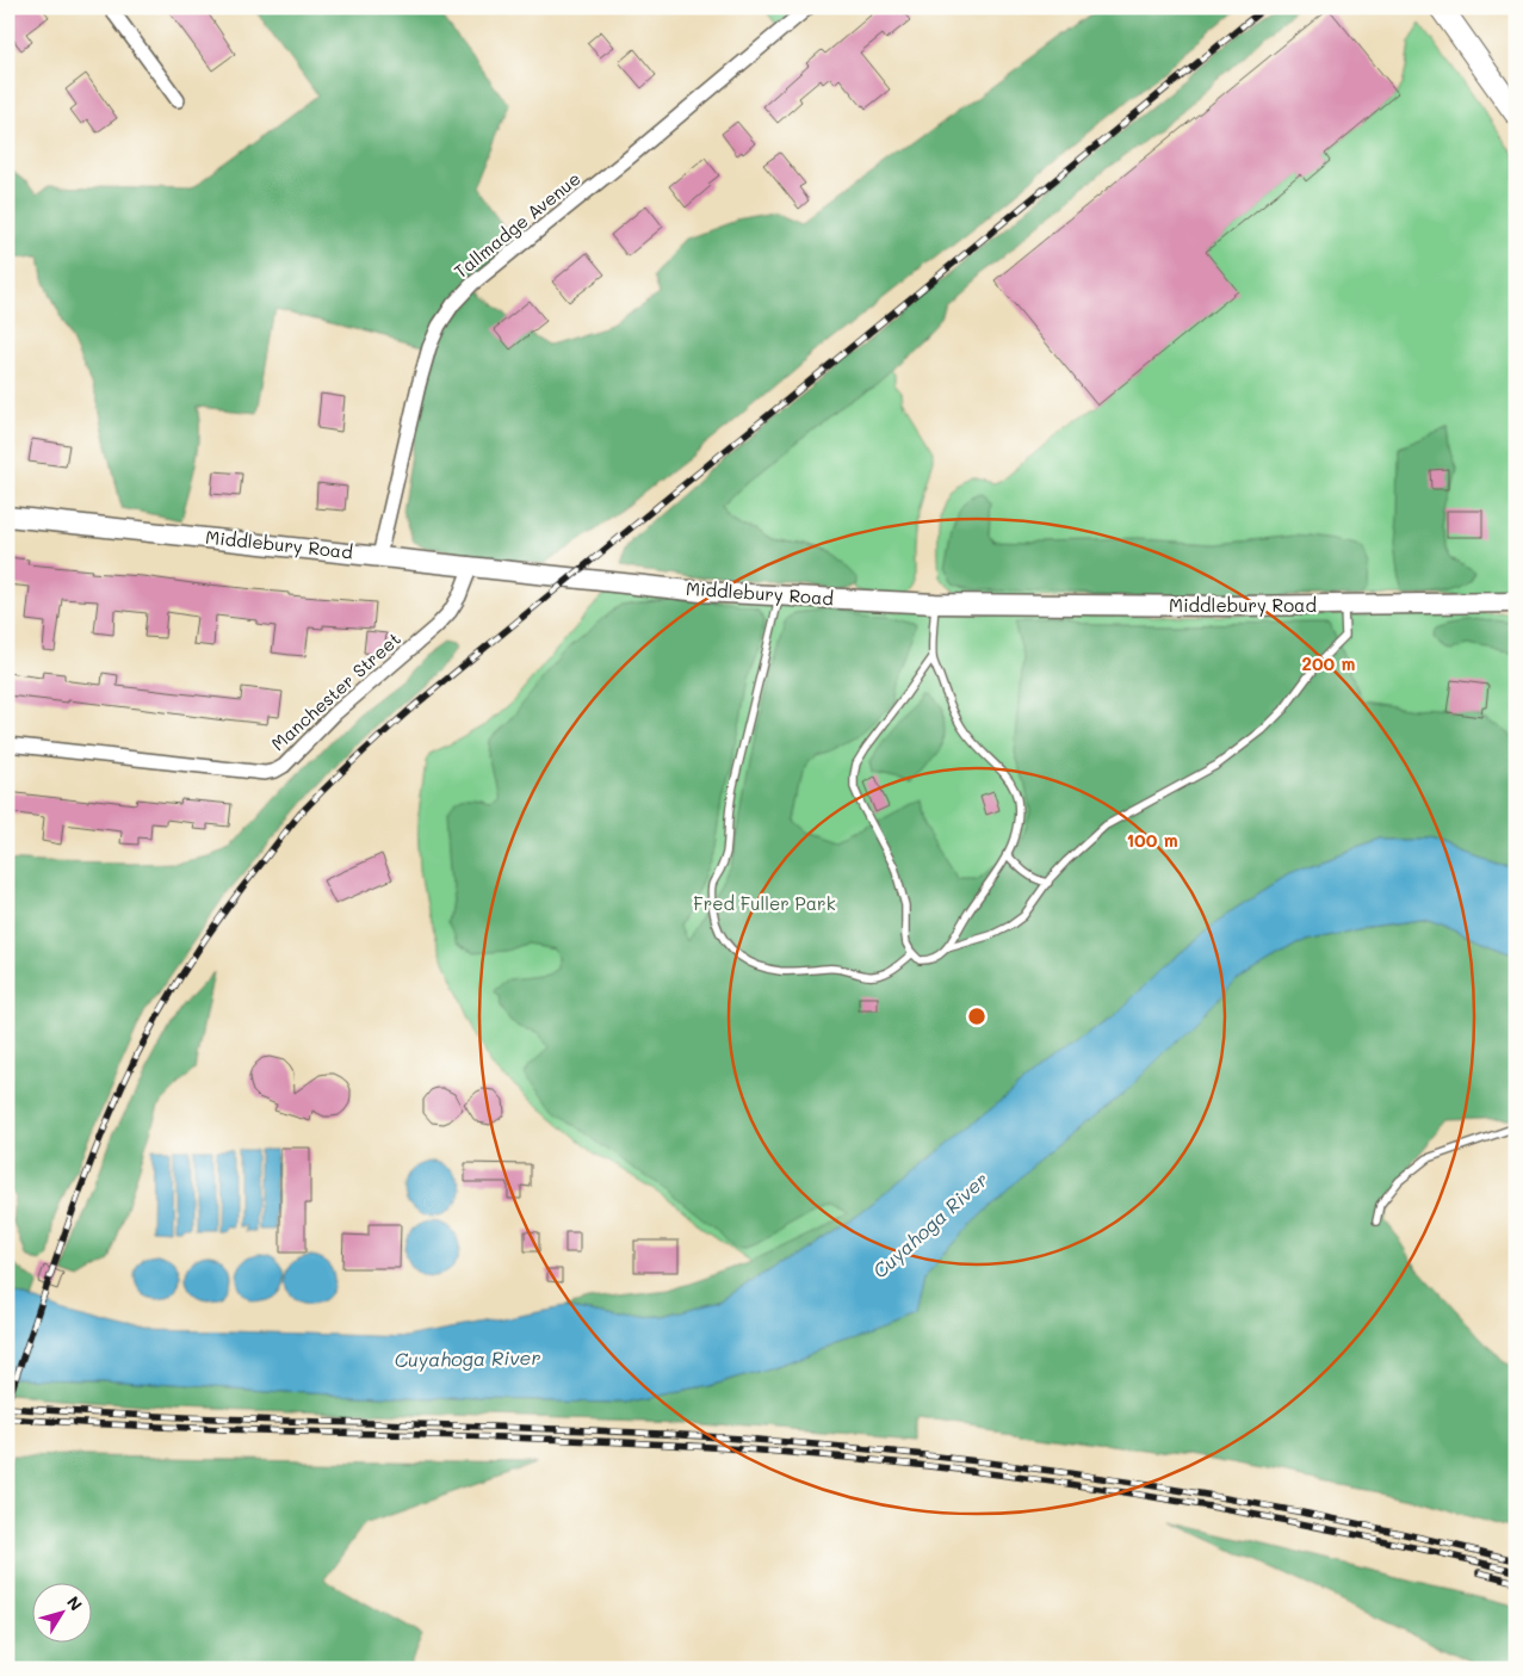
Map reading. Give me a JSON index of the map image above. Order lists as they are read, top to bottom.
{
  "streets": {
    "street": ["Tallmadge Avenue", "Middlebury Road", "Manchester Street"]
  },
  "crossings": [
    ["Tallmadge Avenue", "Middlebury Road"],
    ["Middlebury Road", "Manchester Street"]
  ],
  "water": ["Cuyahoga River"],
  "parks": ["Fred Fuller Park"],
  "north": "top right",
  "rings": ["200 m", "100 m"]
}
